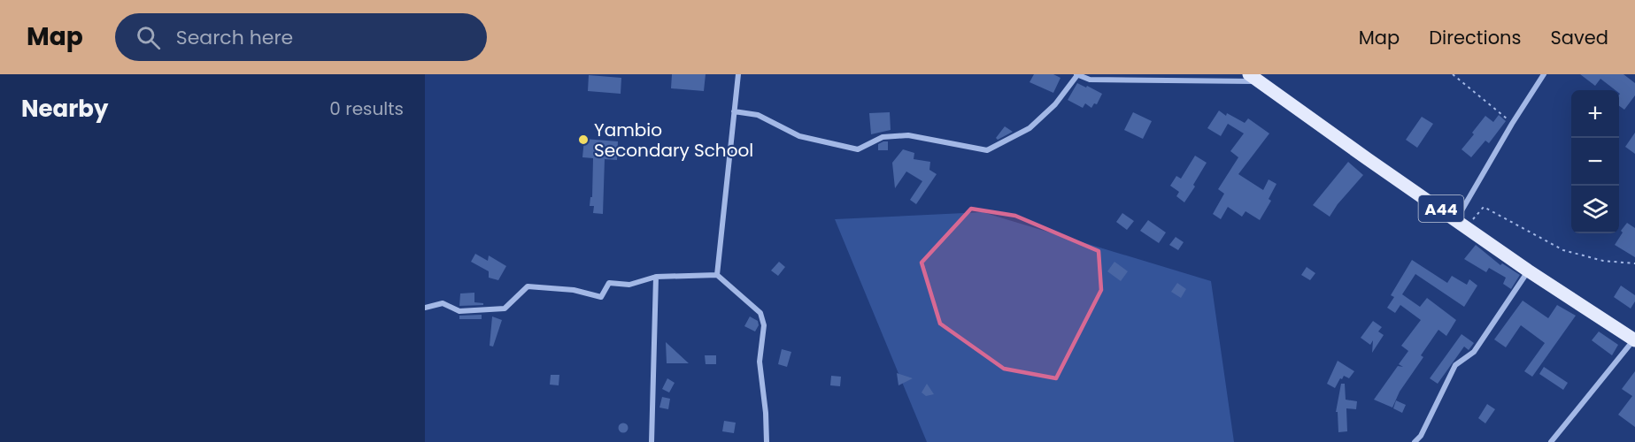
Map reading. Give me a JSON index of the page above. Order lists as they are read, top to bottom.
{
  "streets": {
    "main road": ["A44"]
  },
  "places": ["Yambio Secondary School"],
  "page": {
    "header": "Map",
    "search": "Search here",
    "nav": ["Map", "Directions", "Saved"],
    "heading": ["Nearby", "0 results"],
    "map_buttons": ["+", "−"]
  }
}
